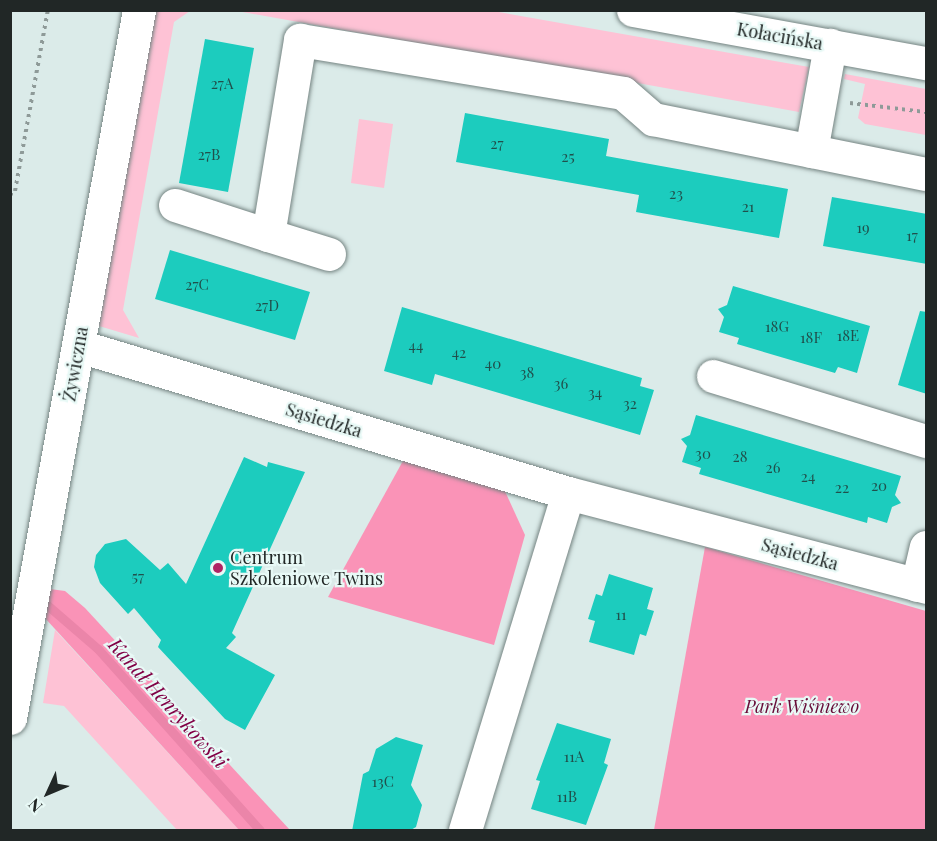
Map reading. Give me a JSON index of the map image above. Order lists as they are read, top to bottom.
{
  "streets": {
    "street": ["Kołacińska", "Żywiczna", "Sąsiedzka"]
  },
  "crossings": [
    ["Żywiczna", "Sąsiedzka"]
  ],
  "water": ["Kanał Henrykowski"],
  "parks": ["Park Wiśniewo"],
  "places": ["Centrum Szkoleniowe Twins"],
  "house_numbers": [
    "27A",
    "27",
    "27B",
    "25",
    "23",
    "21",
    "19",
    "17",
    "27C",
    "27D",
    "18G",
    "18E",
    "18F",
    "44",
    "42",
    "40",
    "38",
    "36",
    "34",
    "32",
    "30",
    "28",
    "26",
    "24",
    "20",
    "22",
    "57",
    "11",
    "11A",
    "13C",
    "11B"
  ],
  "north": "bottom left"
}
